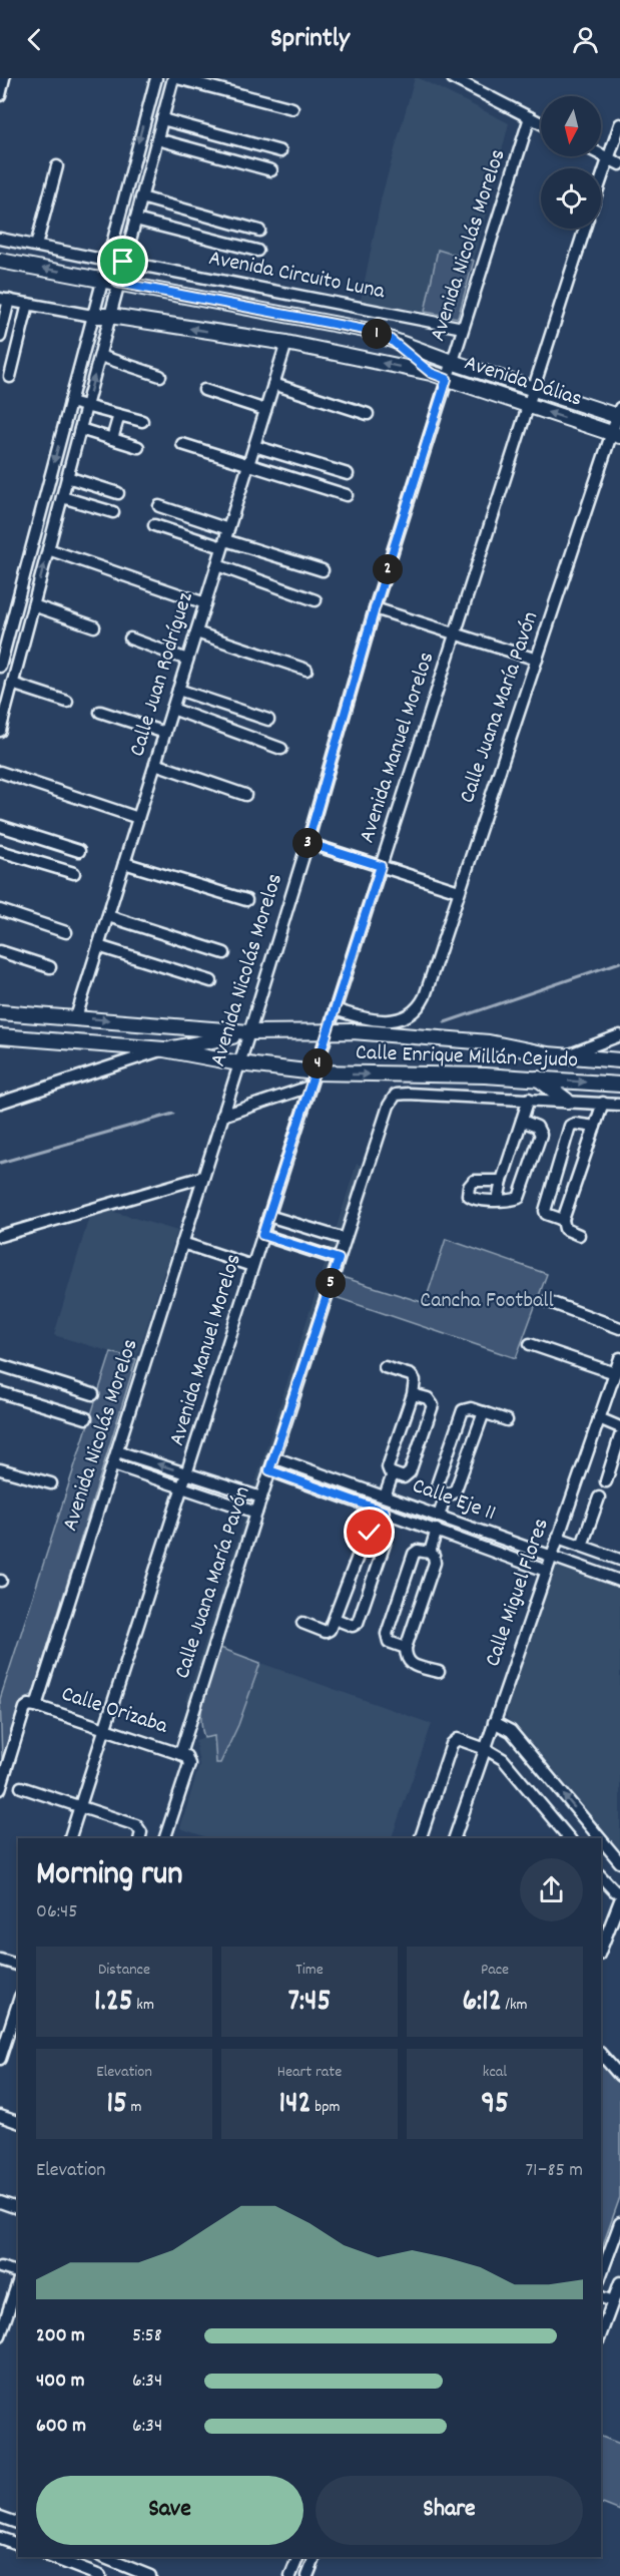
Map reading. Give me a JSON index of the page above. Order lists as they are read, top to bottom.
{
  "streets": {
    "main road": ["Avenida Dálias", "Calle Enrique Millán Cejudo"],
    "street": [
      "Avenida Nicolás Morelos",
      "Avenida Circuito Luna",
      "Calle Juan Rodríguez",
      "Calle Juana María Pavón",
      "Avenida Manuel Morelos",
      "Calle Eje 11",
      "Calle Miguel Flores",
      "Calle Orizaba"
    ]
  },
  "crossings": [
    ["Avenida Nicolás Morelos", "Avenida Circuito Luna"],
    ["Avenida Nicolás Morelos", "Avenida Dálias"],
    ["Avenida Nicolás Morelos", "Calle Enrique Millán Cejudo"],
    ["Avenida Nicolás Morelos", "Calle Orizaba"],
    ["Avenida Dálias", "Calle Juana María Pavón"],
    ["Avenida Dálias", "Avenida Manuel Morelos"],
    ["Calle Juana María Pavón", "Avenida Manuel Morelos"],
    ["Calle Juana María Pavón", "Calle Eje 11"],
    ["Calle Juana María Pavón", "Calle Orizaba"],
    ["Avenida Manuel Morelos", "Calle Enrique Millán Cejudo"],
    ["Avenida Manuel Morelos", "Calle Orizaba"],
    ["Calle Eje 11", "Calle Miguel Flores"]
  ],
  "parks": ["Cancha Football"],
  "north": "bottom",
  "page": {
    "header": "Sprintly",
    "pins": [
      "1",
      "2",
      "3",
      "4",
      "5"
    ],
    "heading": ["Morning run", "06:45"],
    "stats": [
      ["Distance", "1.25 km"],
      ["Time", "7:45"],
      ["Pace", "6:12 /km"],
      ["Elevation", "15 m"],
      ["Heart rate", "142 bpm"],
      ["kcal", "95"]
    ],
    "chart": ["Elevation", "71–85 m"],
    "list": [
      {
        "name": "200 m",
        "note": "5:58"
      },
      {
        "name": "400 m",
        "note": "6:34"
      },
      {
        "name": "600 m",
        "note": "6:34"
      }
    ],
    "buttons": ["Save", "Share"]
  }
}
